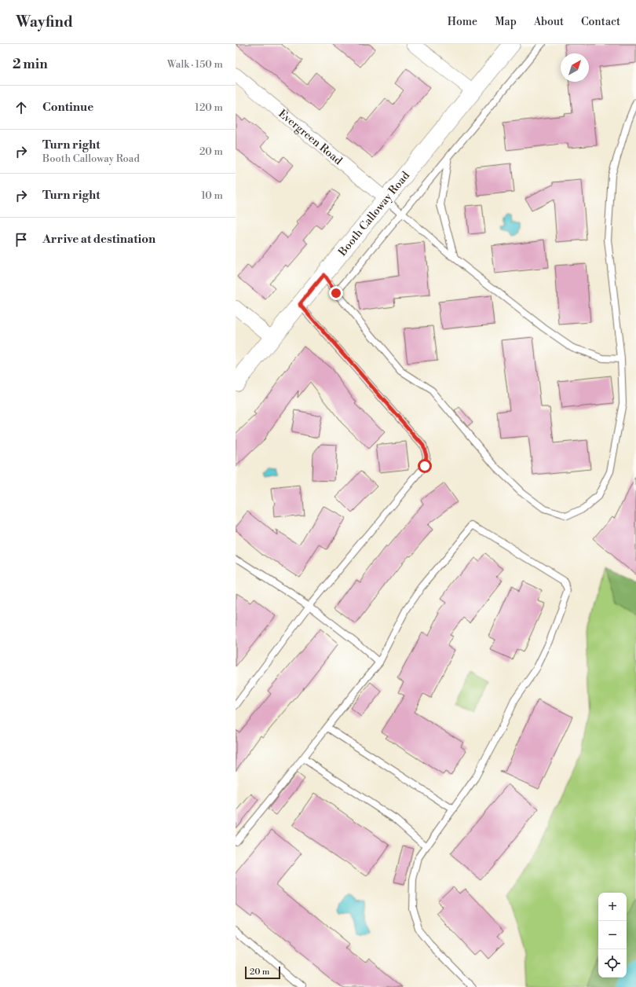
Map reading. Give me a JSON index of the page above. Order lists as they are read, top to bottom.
{
  "streets": {
    "street": ["Evergreen Road", "Booth Calloway Road"]
  },
  "crossings": [
    ["Evergreen Road", "Booth Calloway Road"]
  ],
  "scale_bar": "20 m",
  "north": "top right",
  "page": {
    "header": "Wayfind",
    "nav": [
      "Home",
      "Map",
      "About",
      "Contact"
    ],
    "heading": ["2 min", "Walk · 150 m"],
    "list": [
      ["Continue", "120 m"],
      ["Turn right", "Booth Calloway Road", "20 m"],
      ["Turn right", "10 m"],
      "Arrive at destination"
    ],
    "map_buttons": ["+", "−"],
    "scale": "20 m"
  }
}
